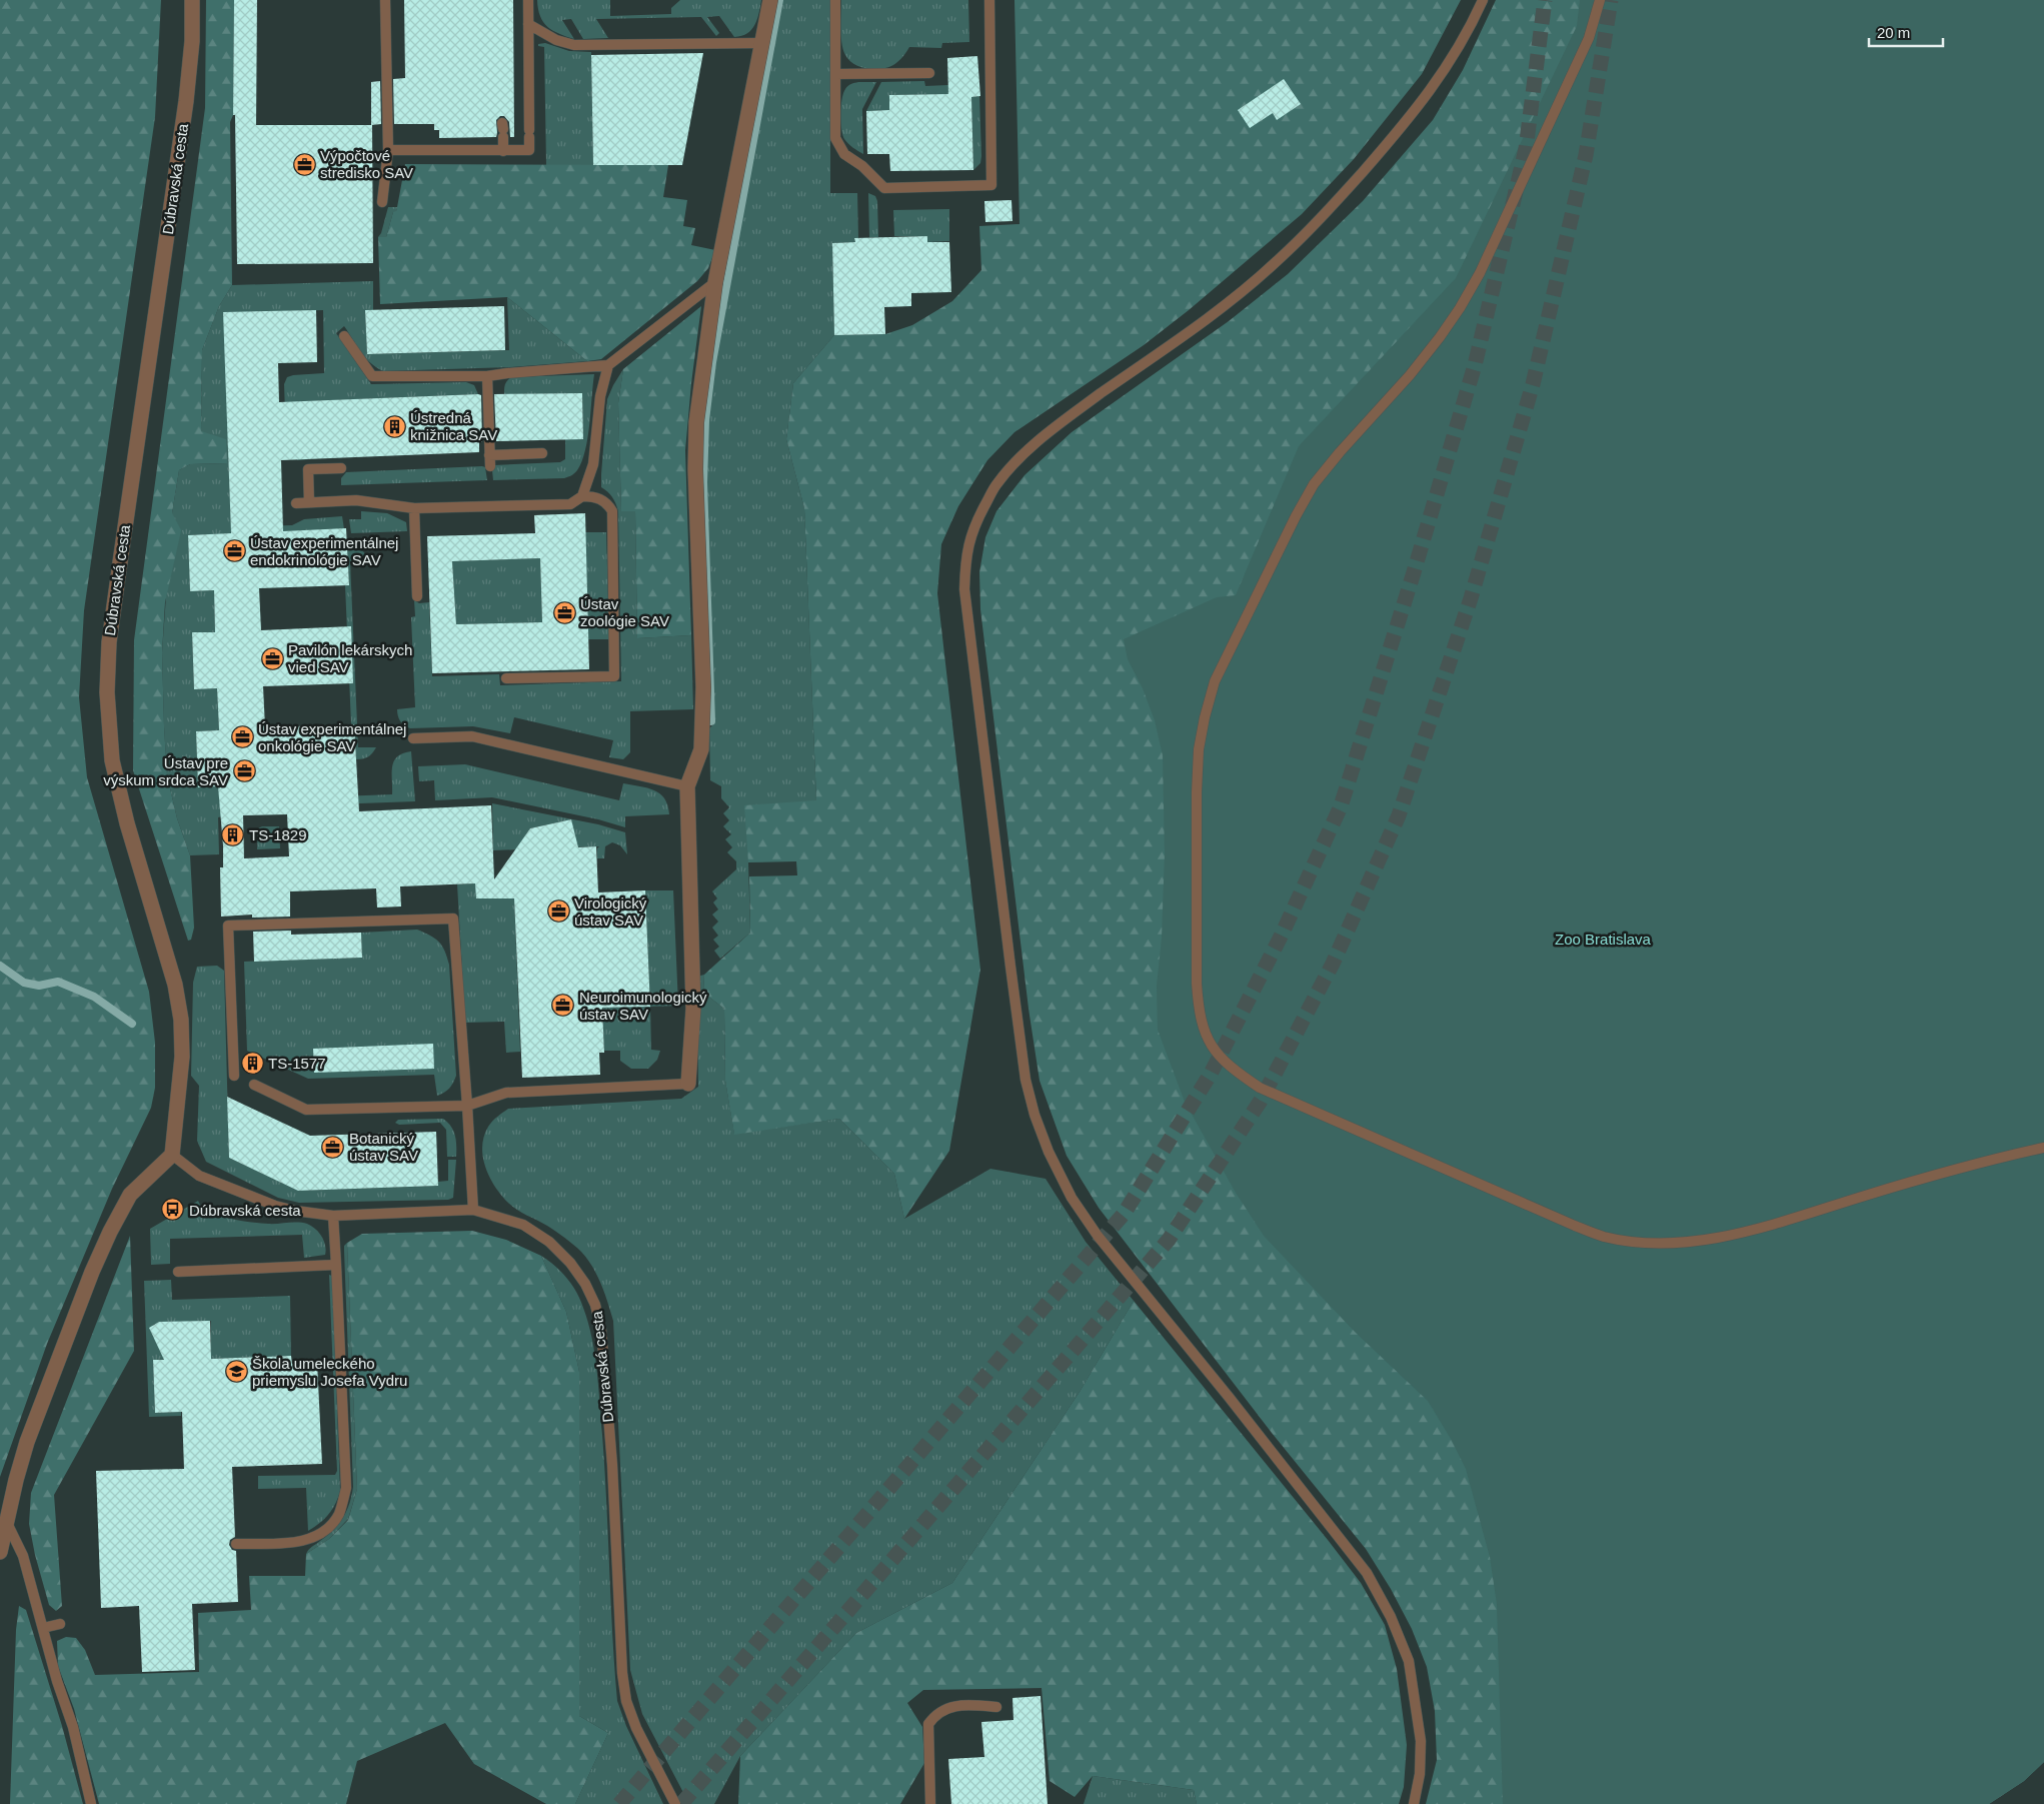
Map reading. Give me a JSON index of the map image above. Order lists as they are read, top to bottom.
{
  "streets": {
    "street": ["Dúbravská cesta"]
  },
  "parks": ["Zoo Bratislava"],
  "places": {
    "office": [
      "Výpočtové stredisko SAV",
      "Ústav experimentálnej endokrinológie SAV",
      "Ústav zoológie SAV",
      "Pavilón lekárskych vied SAV",
      "Ústav experimentálnej onkológie SAV",
      "Ústav pre výskum srdca SAV",
      "Virologický ústav SAV",
      "Neuroimunologický ústav SAV",
      "Botanický ústav SAV"
    ],
    "building": ["Ústredná knižnica SAV", "TS-1829", "TS-1577"],
    "bus stop": ["Dúbravská cesta"],
    "school or university": ["Škola umeleckého priemyslu Josefa Vydru"]
  },
  "scale_bar": "20 m"
}
